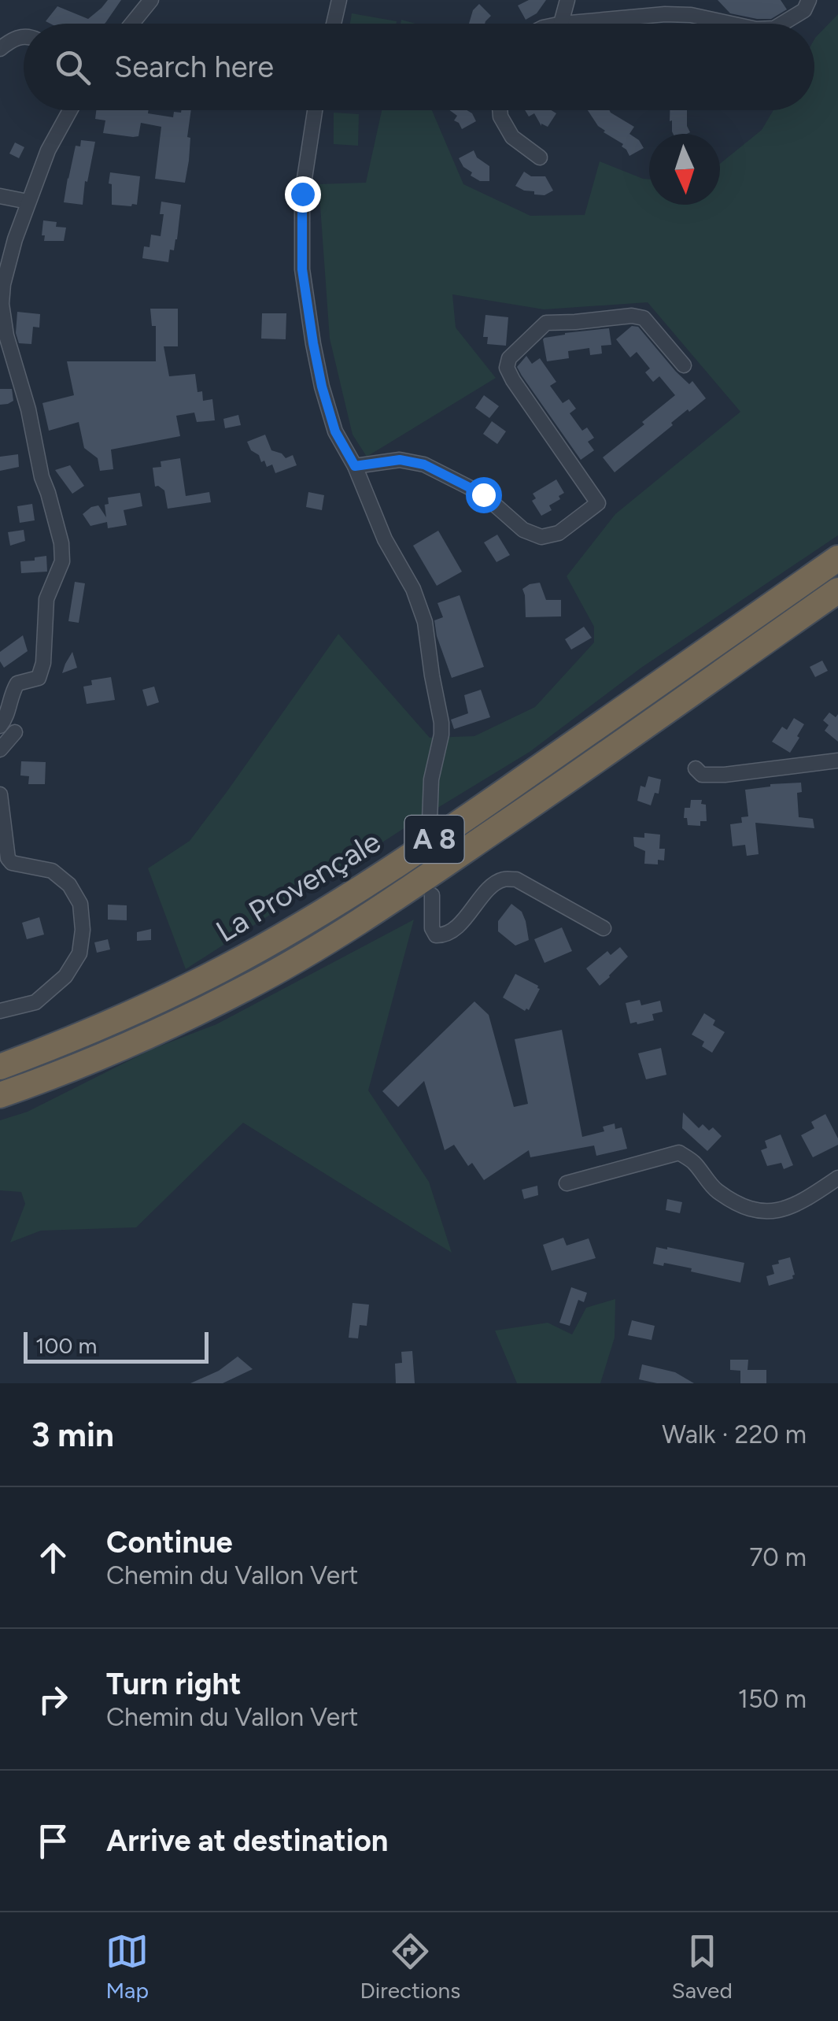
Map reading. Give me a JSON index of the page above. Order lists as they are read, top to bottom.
{
  "streets": {
    "highway": ["A 8", "La Provençale"]
  },
  "scale_bar": "100 m",
  "north": "bottom",
  "page": {
    "search": "Search here",
    "scale": "100 m",
    "heading": ["3 min", "Walk · 220 m"],
    "list": [
      ["Continue", "Chemin du Vallon Vert", "70 m"],
      ["Turn right", "Chemin du Vallon Vert", "150 m"],
      "Arrive at destination"
    ],
    "nav": ["Map", "Directions", "Saved"]
  }
}
